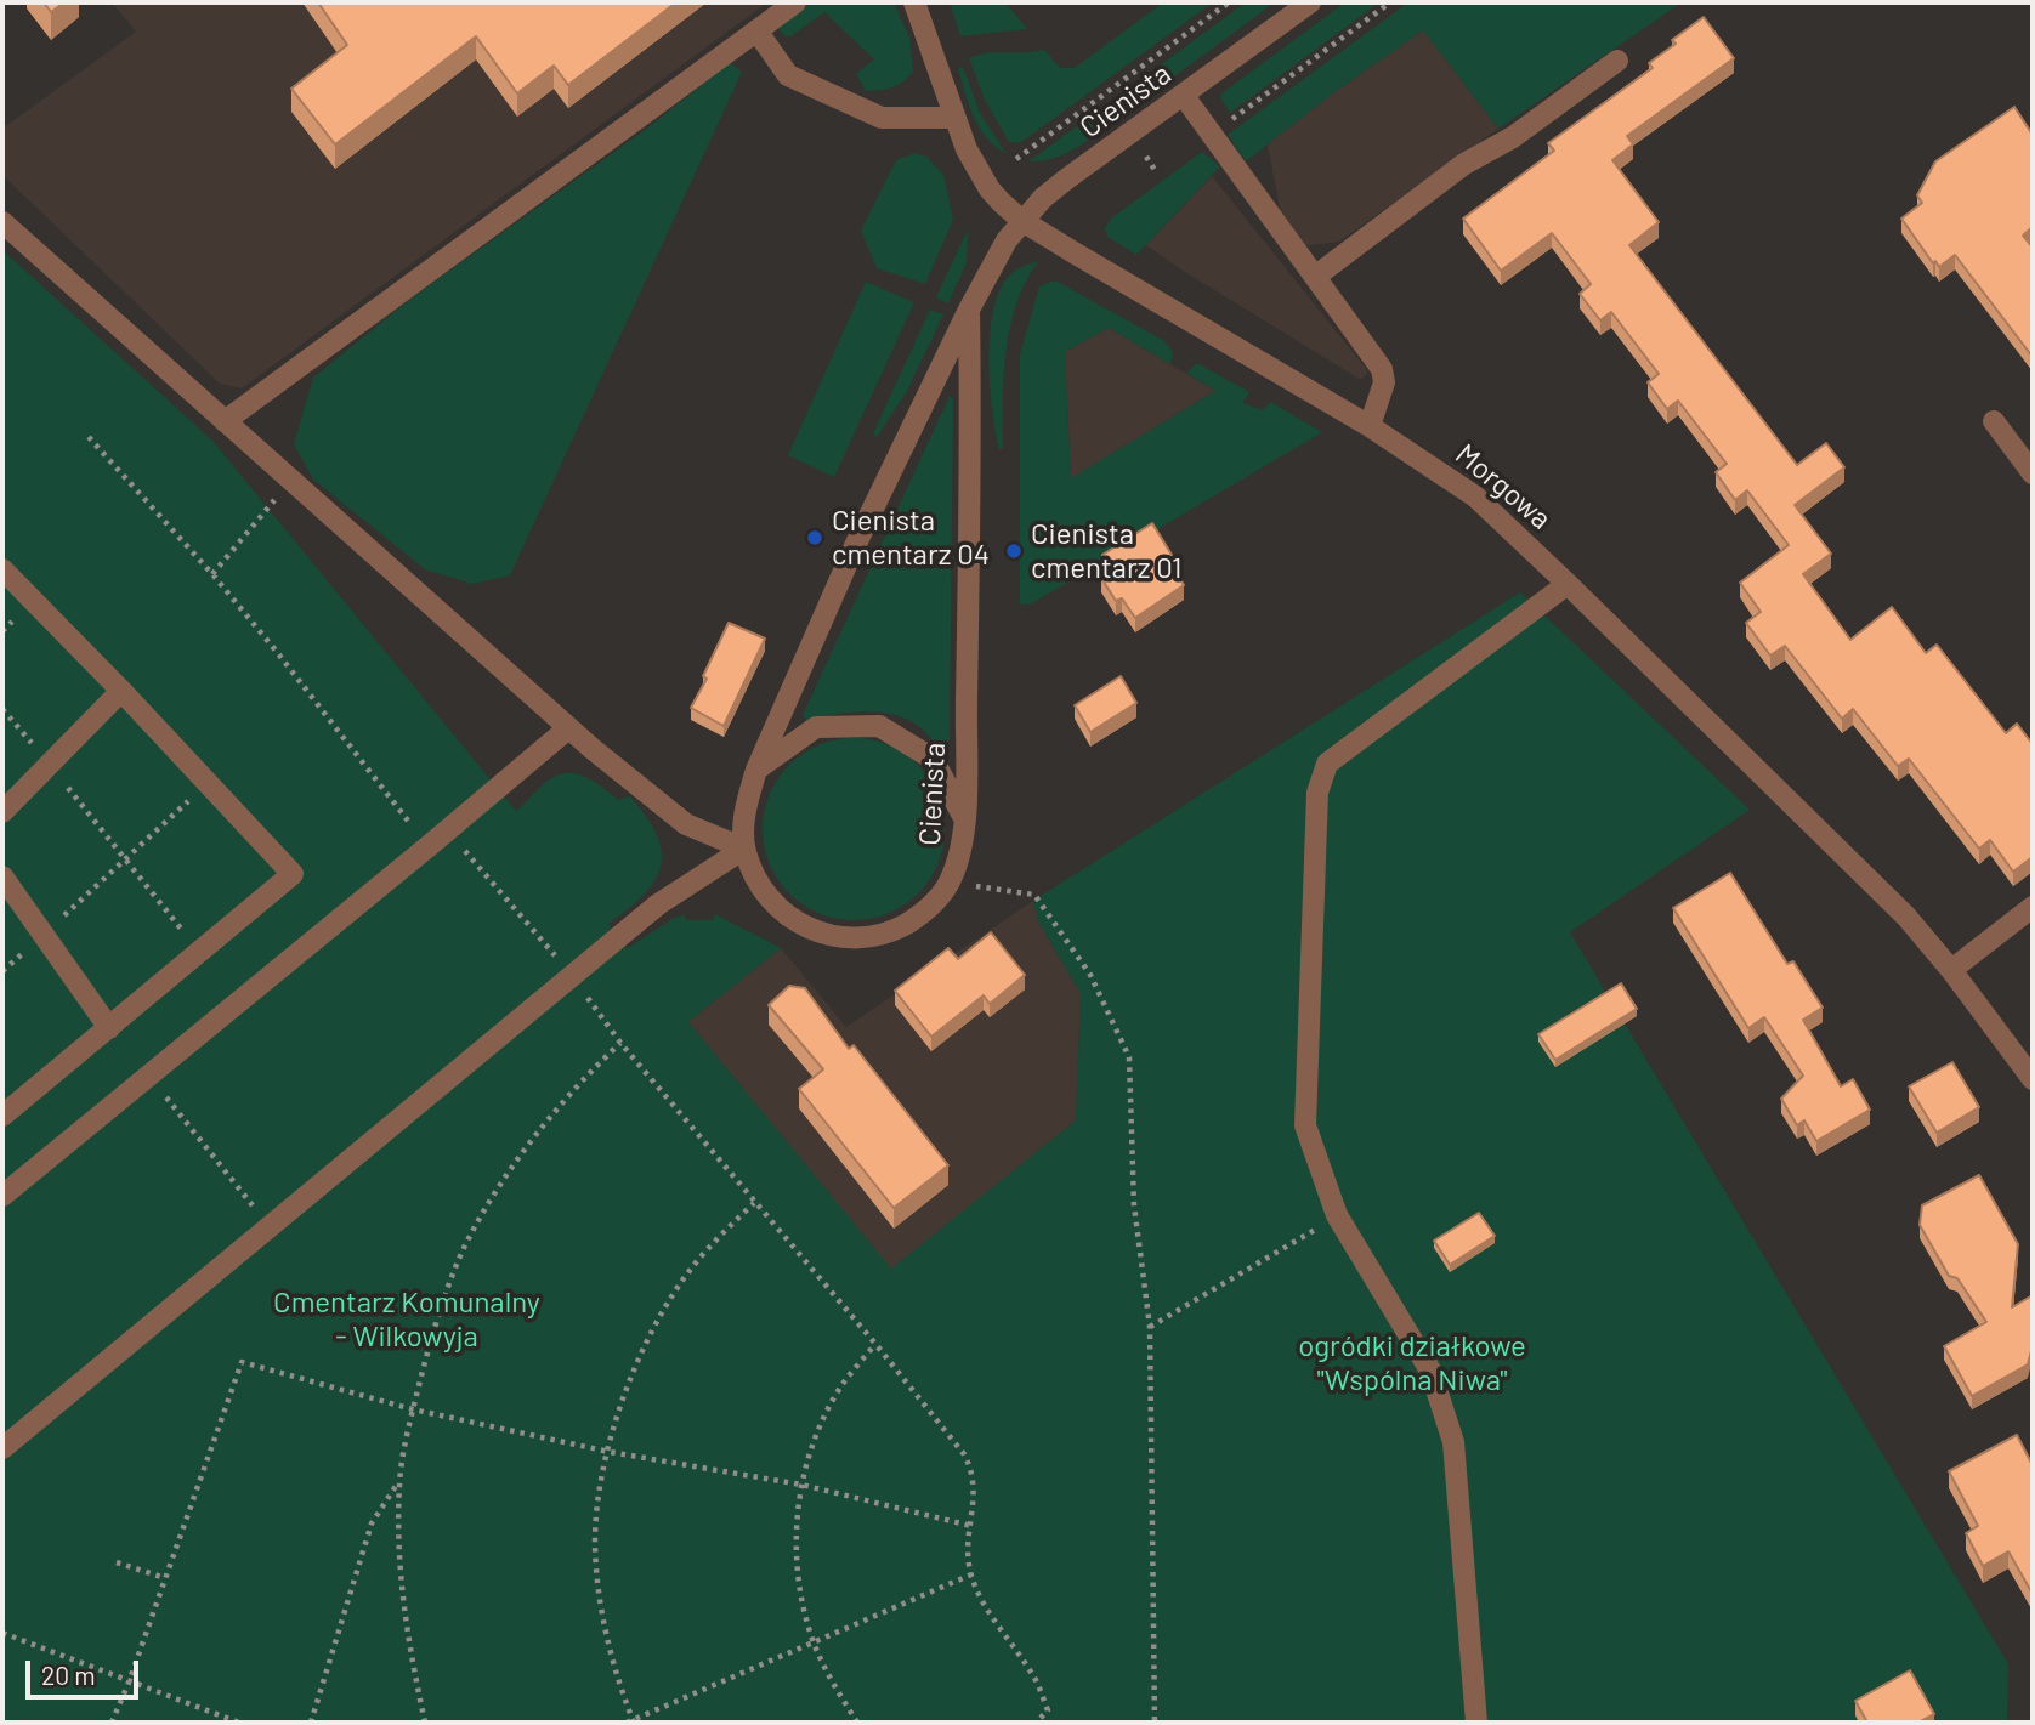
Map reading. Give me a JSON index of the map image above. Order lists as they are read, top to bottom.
{
  "streets": {
    "street": ["Cienista", "Morgowa"]
  },
  "crossings": [
    ["Cienista", "Morgowa"]
  ],
  "parks": ["Cmentarz Komunalny - Wilkowyja", "ogródki działkowe \"Wspólna Niwa\""],
  "places": ["Cienista cmentarz 04", "Cienista cmentarz 01"],
  "scale_bar": "20 m"
}
